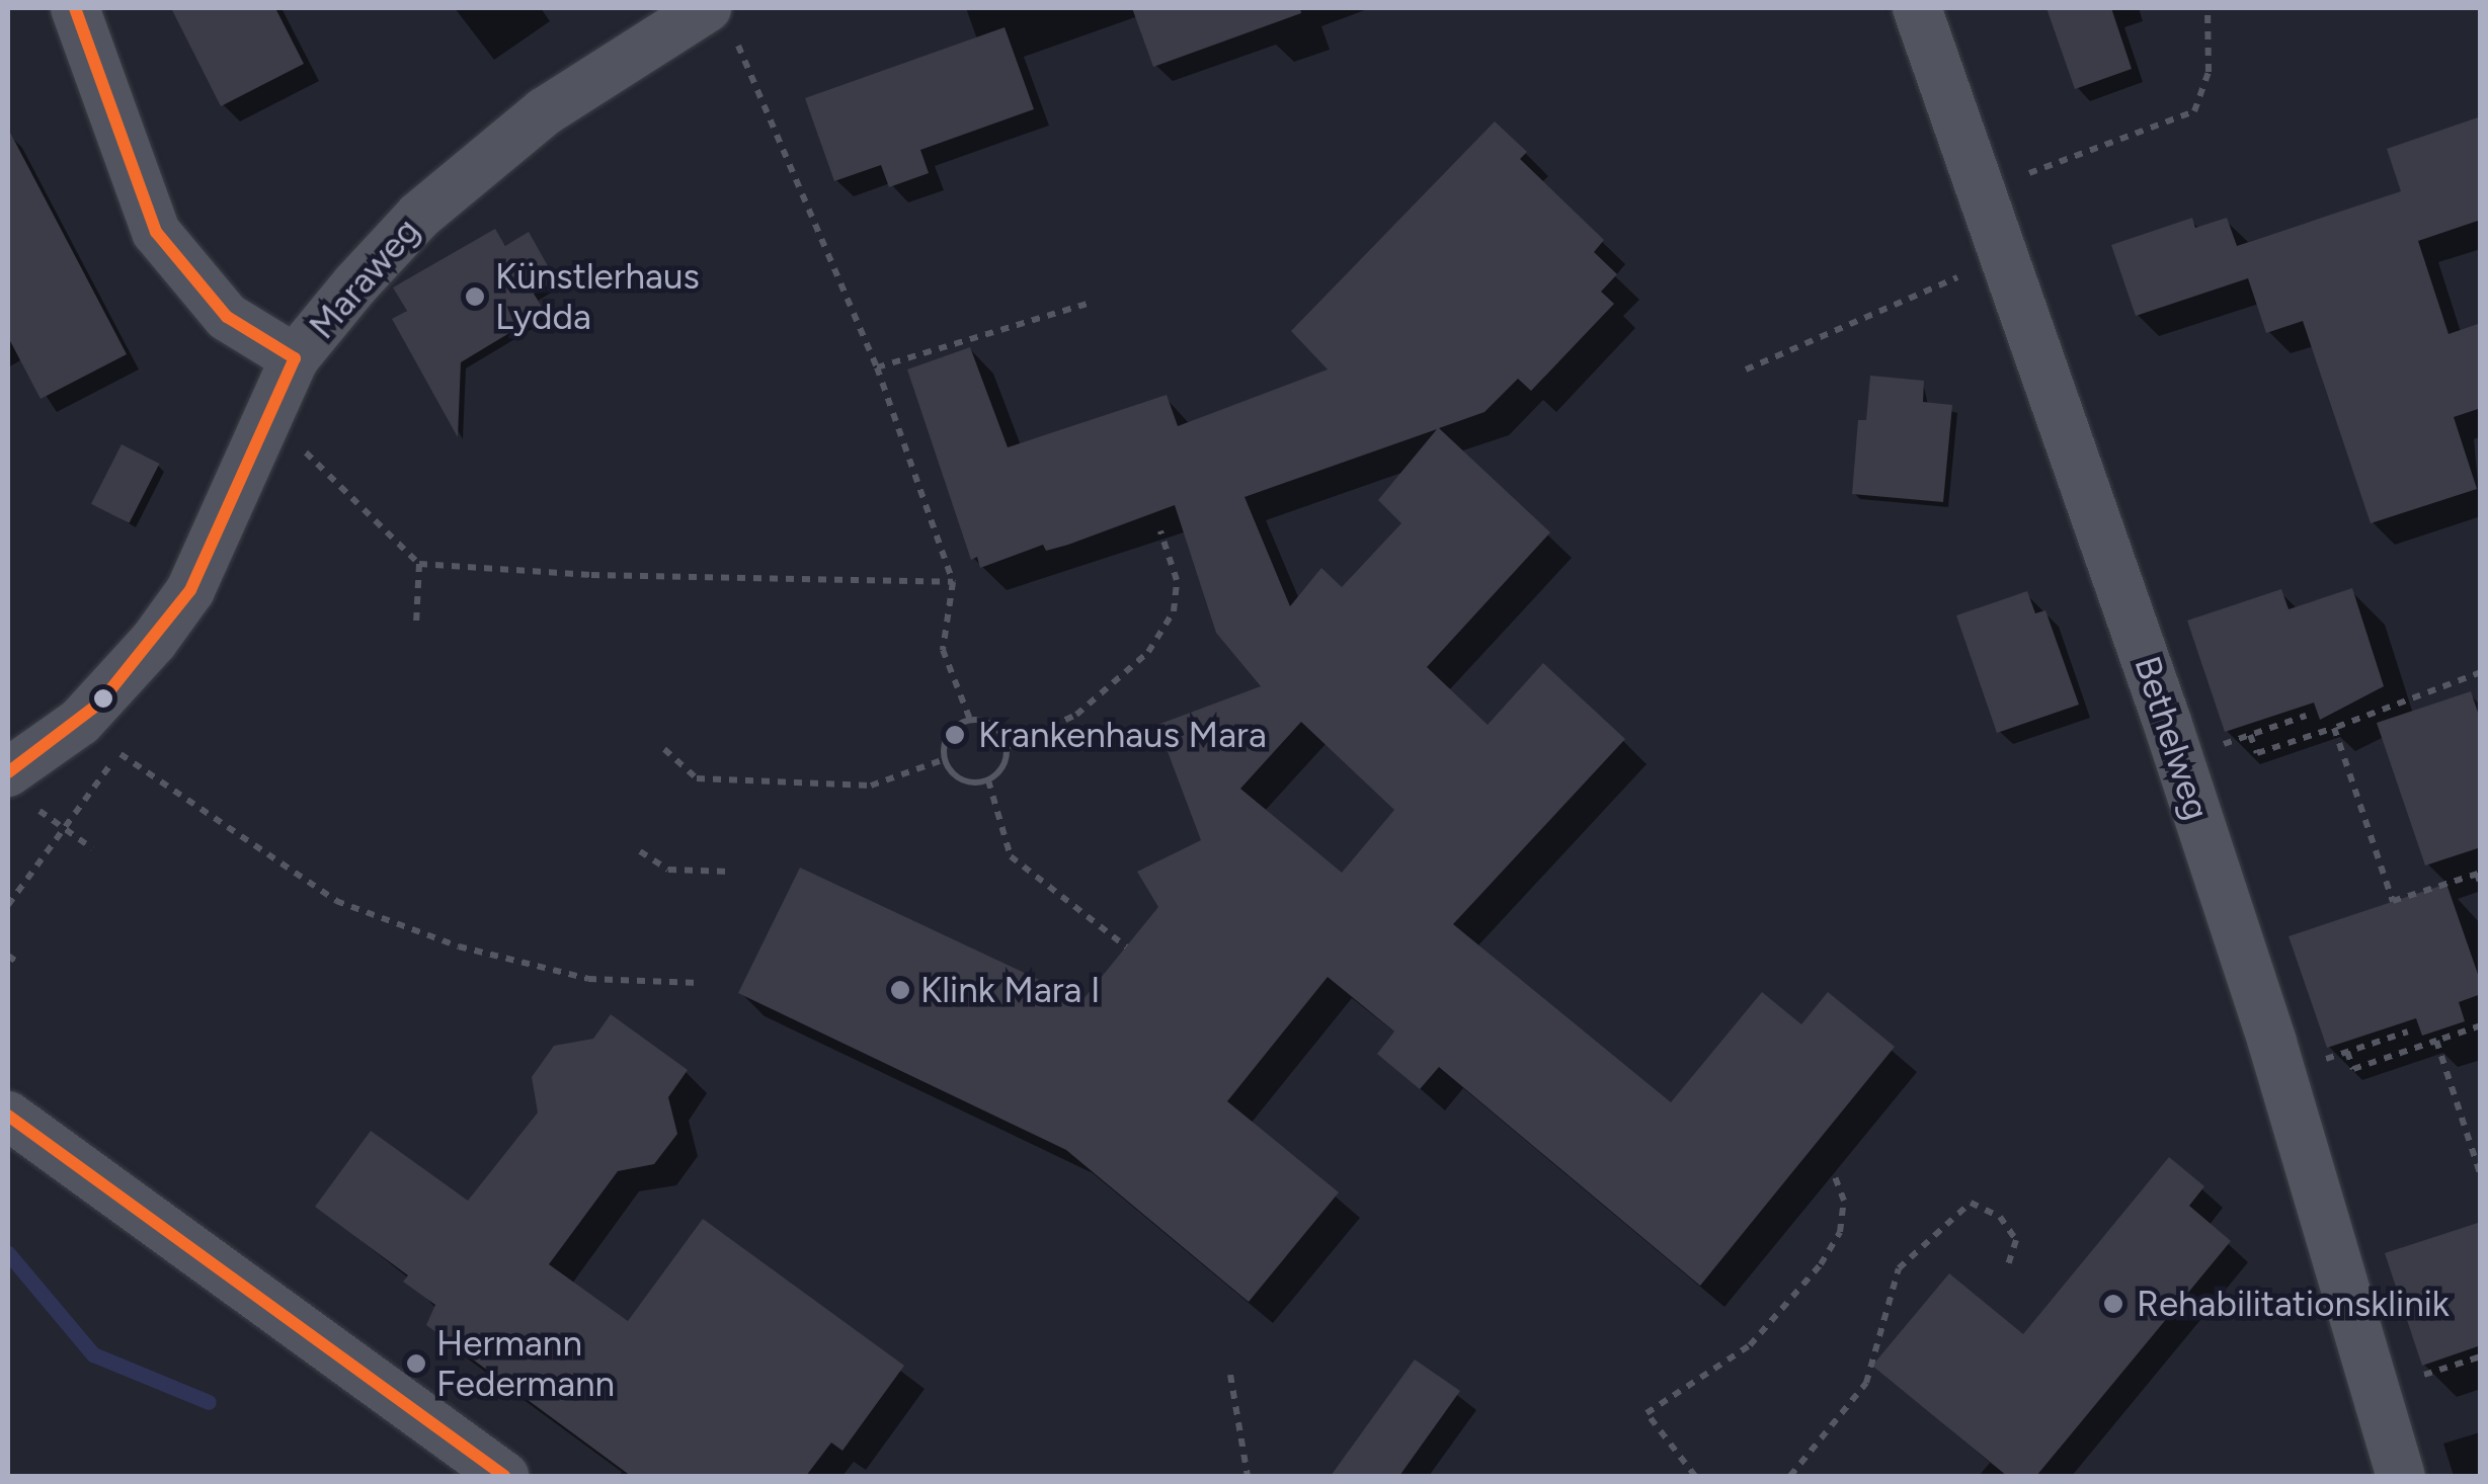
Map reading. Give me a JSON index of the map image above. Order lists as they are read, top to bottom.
{
  "streets": {
    "street": ["Maraweg", "Bethelweg"]
  },
  "places": [
    "Künstlerhaus Lydda",
    "Krankenhaus Mara",
    "Klink Mara I",
    "Rehabilitationsklinik",
    "Hermann Federmann"
  ]
}
